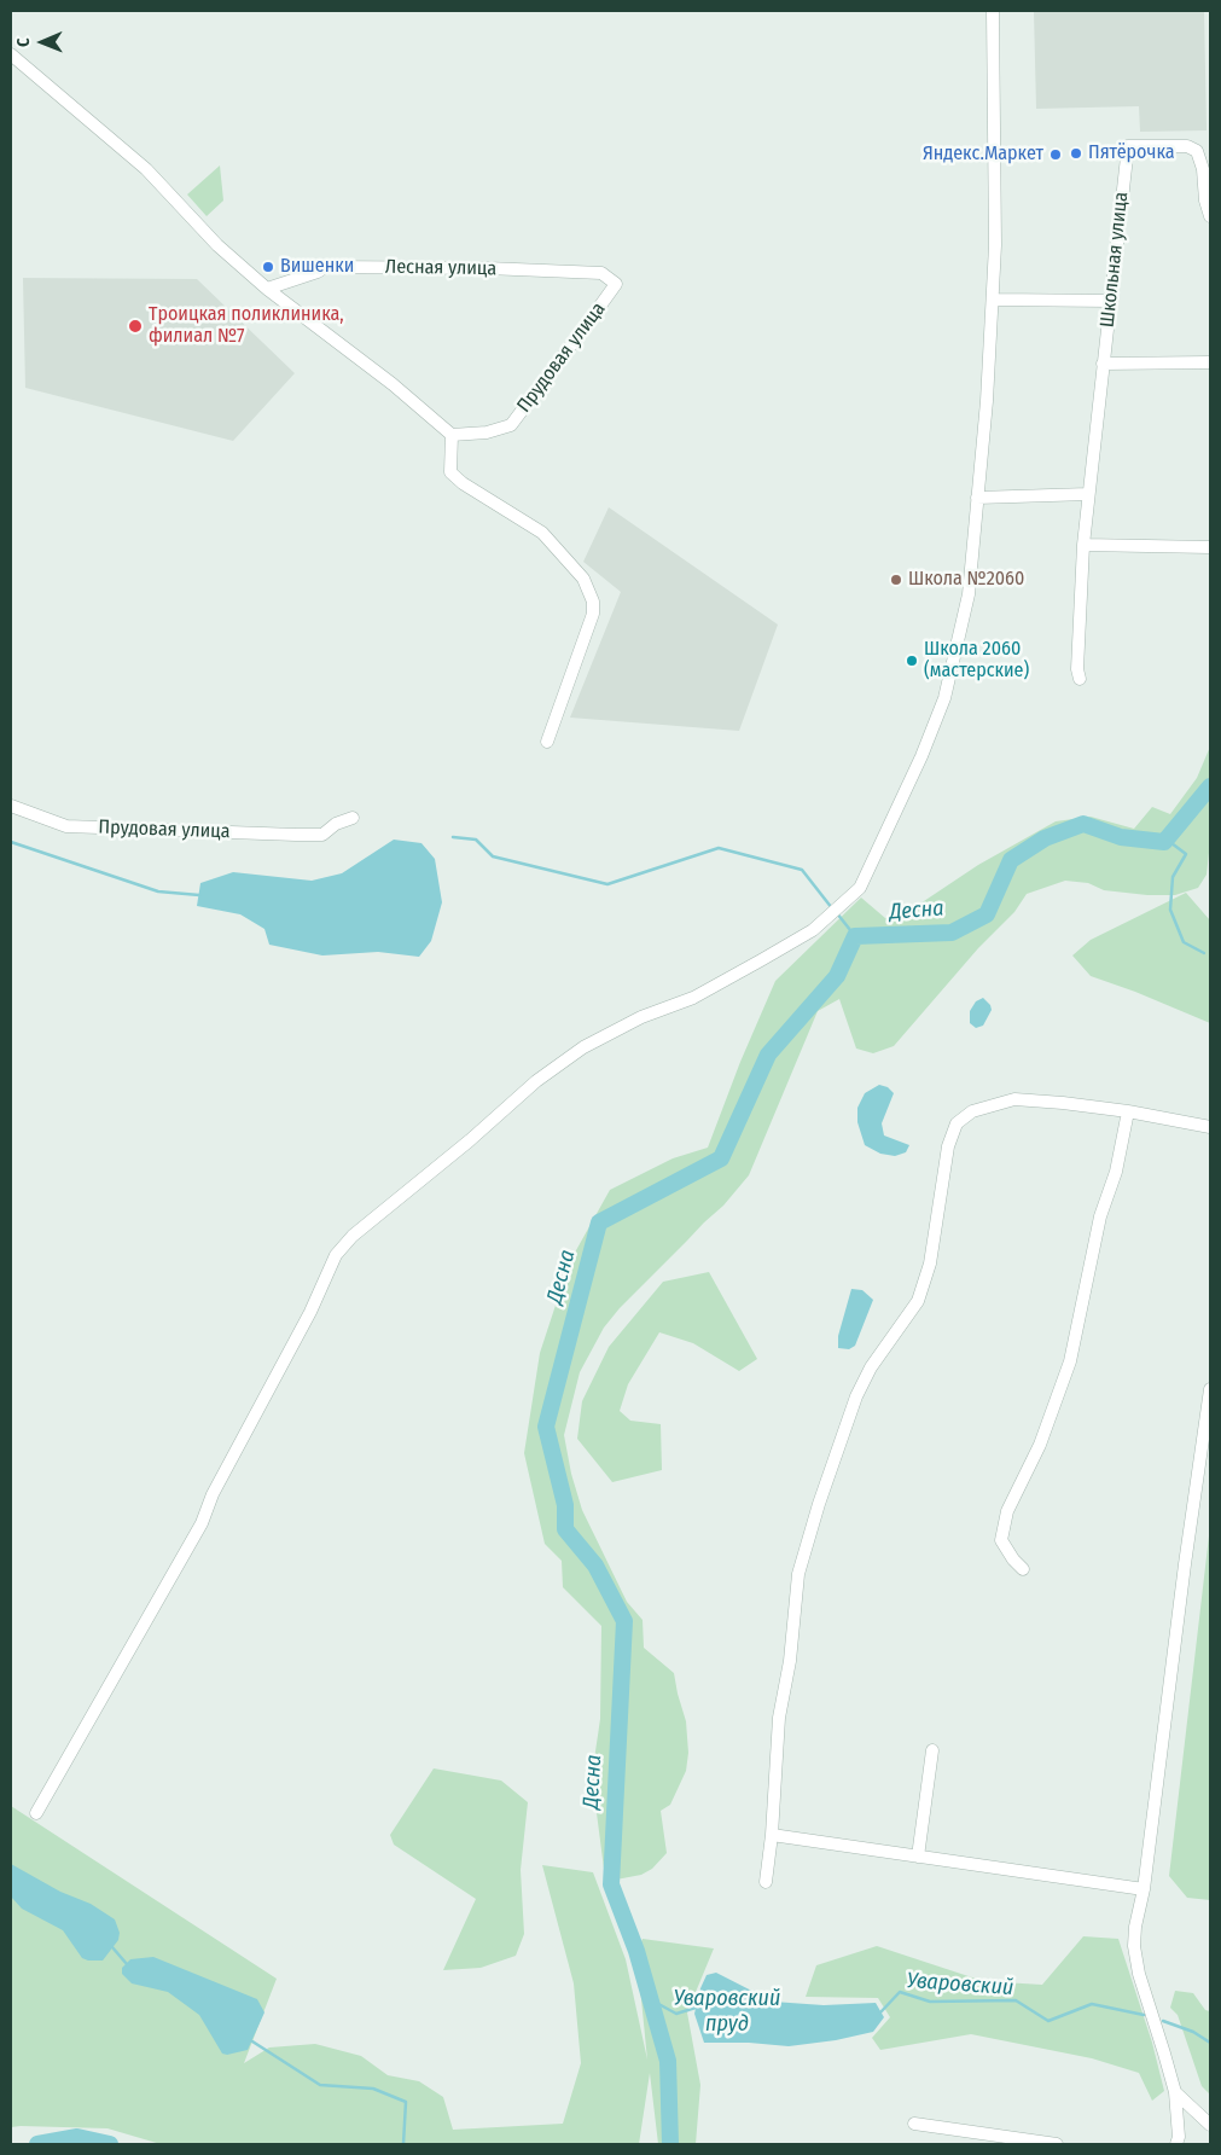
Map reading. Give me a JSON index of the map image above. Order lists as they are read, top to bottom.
{
  "streets": {
    "street": ["Школьная улица", "Лесная улица", "Прудовая улица"]
  },
  "crossings": [
    ["Лесная улица", "Прудовая улица"]
  ],
  "water": ["Десна", "Уваровский", "Уваровский пруд"],
  "places": [
    "Пятёрочка",
    "Яндекс.Маркет",
    "Вишенки",
    "Троицкая поликлиника, филиал №7",
    "Школа №2060",
    "Школа 2060 (мастерские)"
  ],
  "north": "left"
}
